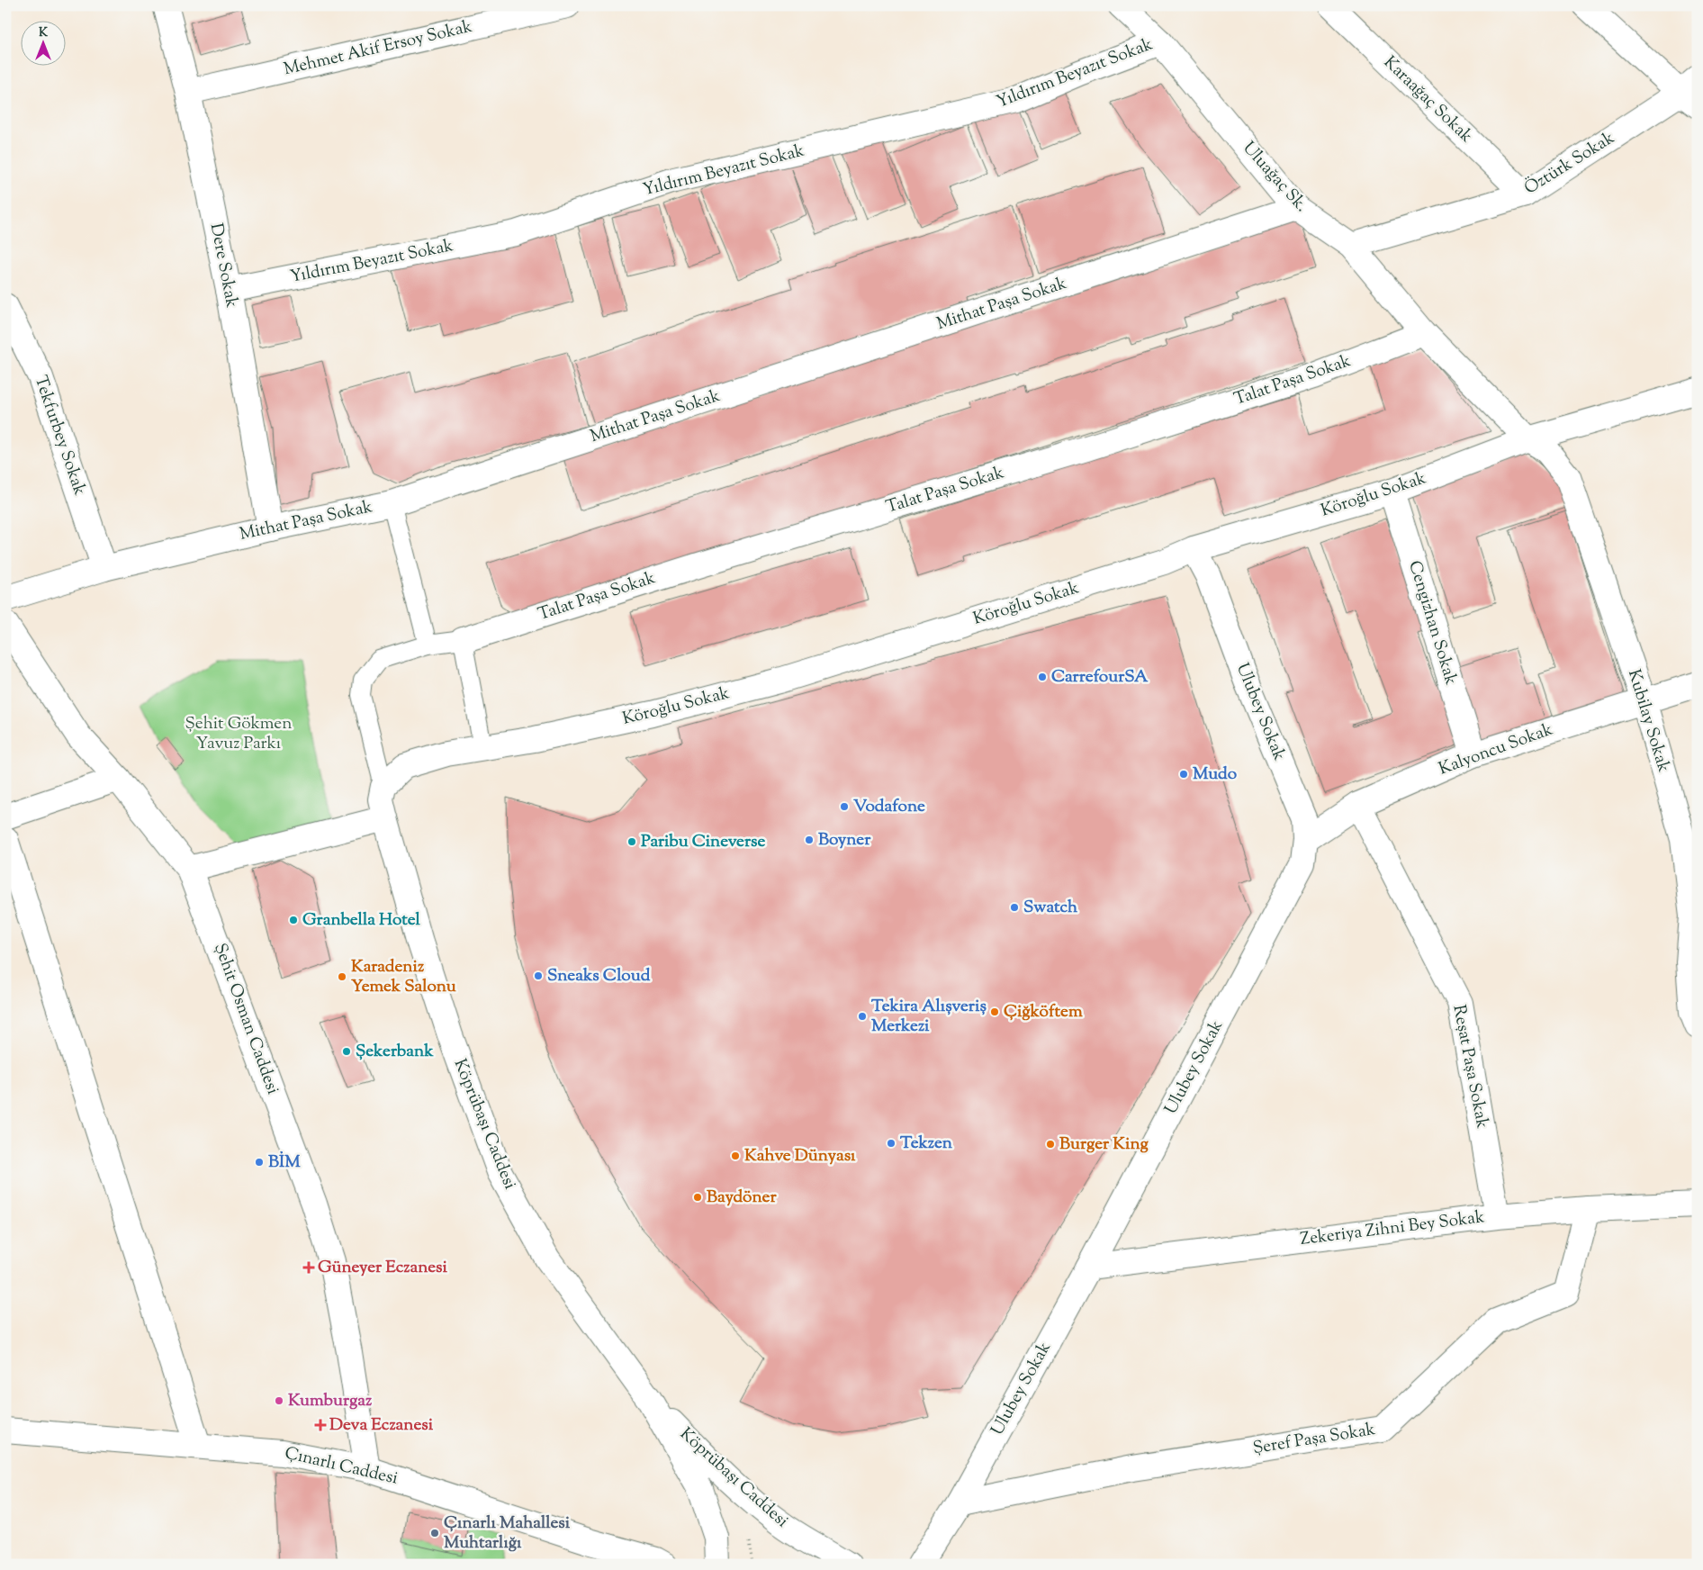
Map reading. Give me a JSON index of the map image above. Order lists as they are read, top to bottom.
{
  "streets": {
    "street": [
      "Mehmet Akif Ersoy Sokak",
      "Yıldırım Beyazıt Sokak",
      "Karaağaç Sokak",
      "Öztürk Sokak",
      "Uluağaç Sk.",
      "Dere Sokak",
      "Mithat Paşa Sokak",
      "Talat Paşa Sokak",
      "Tekfurbey Sokak",
      "Köroğlu Sokak",
      "Cengizhan Sokak",
      "Ulubey Sokak",
      "Kubilay Sokak",
      "Kalyoncu Sokak",
      "Şehit Osman Caddesi",
      "Reşat Paşa Sokak",
      "Köprübaşı Caddesi",
      "Zekeriya Zihni Bey Sokak",
      "Şeref Paşa Sokak",
      "Çınarlı Caddesi"
    ]
  },
  "crossings": [
    ["Mehmet Akif Ersoy Sokak", "Dere Sokak"],
    ["Yıldırım Beyazıt Sokak", "Uluağaç Sk."],
    ["Yıldırım Beyazıt Sokak", "Dere Sokak"],
    ["Karaağaç Sokak", "Öztürk Sokak"],
    ["Öztürk Sokak", "Uluağaç Sk."],
    ["Uluağaç Sk.", "Mithat Paşa Sokak"],
    ["Uluağaç Sk.", "Talat Paşa Sokak"],
    ["Uluağaç Sk.", "Köroğlu Sokak"],
    ["Uluağaç Sk.", "Kubilay Sokak"],
    ["Dere Sokak", "Mithat Paşa Sokak"],
    ["Mithat Paşa Sokak", "Tekfurbey Sokak"],
    ["Köroğlu Sokak", "Cengizhan Sokak"],
    ["Köroğlu Sokak", "Ulubey Sokak"],
    ["Köroğlu Sokak", "Kubilay Sokak"],
    ["Cengizhan Sokak", "Kalyoncu Sokak"],
    ["Ulubey Sokak", "Kalyoncu Sokak"],
    ["Ulubey Sokak", "Zekeriya Zihni Bey Sokak"],
    ["Ulubey Sokak", "Şeref Paşa Sokak"],
    ["Kubilay Sokak", "Kalyoncu Sokak"],
    ["Kalyoncu Sokak", "Reşat Paşa Sokak"],
    ["Şehit Osman Caddesi", "Çınarlı Caddesi"],
    ["Reşat Paşa Sokak", "Zekeriya Zihni Bey Sokak"],
    ["Zekeriya Zihni Bey Sokak", "Şeref Paşa Sokak"]
  ],
  "parks": ["Şehit Gökmen Yavuz Parkı"],
  "places": {
    "other": [
      "CarrefourSA",
      "Mudo",
      "Vodafone",
      "Boyner",
      "Paribu Cineverse",
      "Swatch",
      "Granbella Hotel",
      "Sneaks Cloud",
      "Karadeniz Yemek Salonu",
      "Çiğköftem",
      "Tekira Alışveriş Merkezi",
      "Şekerbank",
      "Tekzen",
      "Burger King",
      "Kahve Dünyası",
      "BİM",
      "Baydöner",
      "Kumburgaz",
      "Çınarlı Mahallesi Muhtarlığı"
    ],
    "health": ["Güneyer Eczanesi", "Deva Eczanesi"]
  },
  "north": "top"
}
